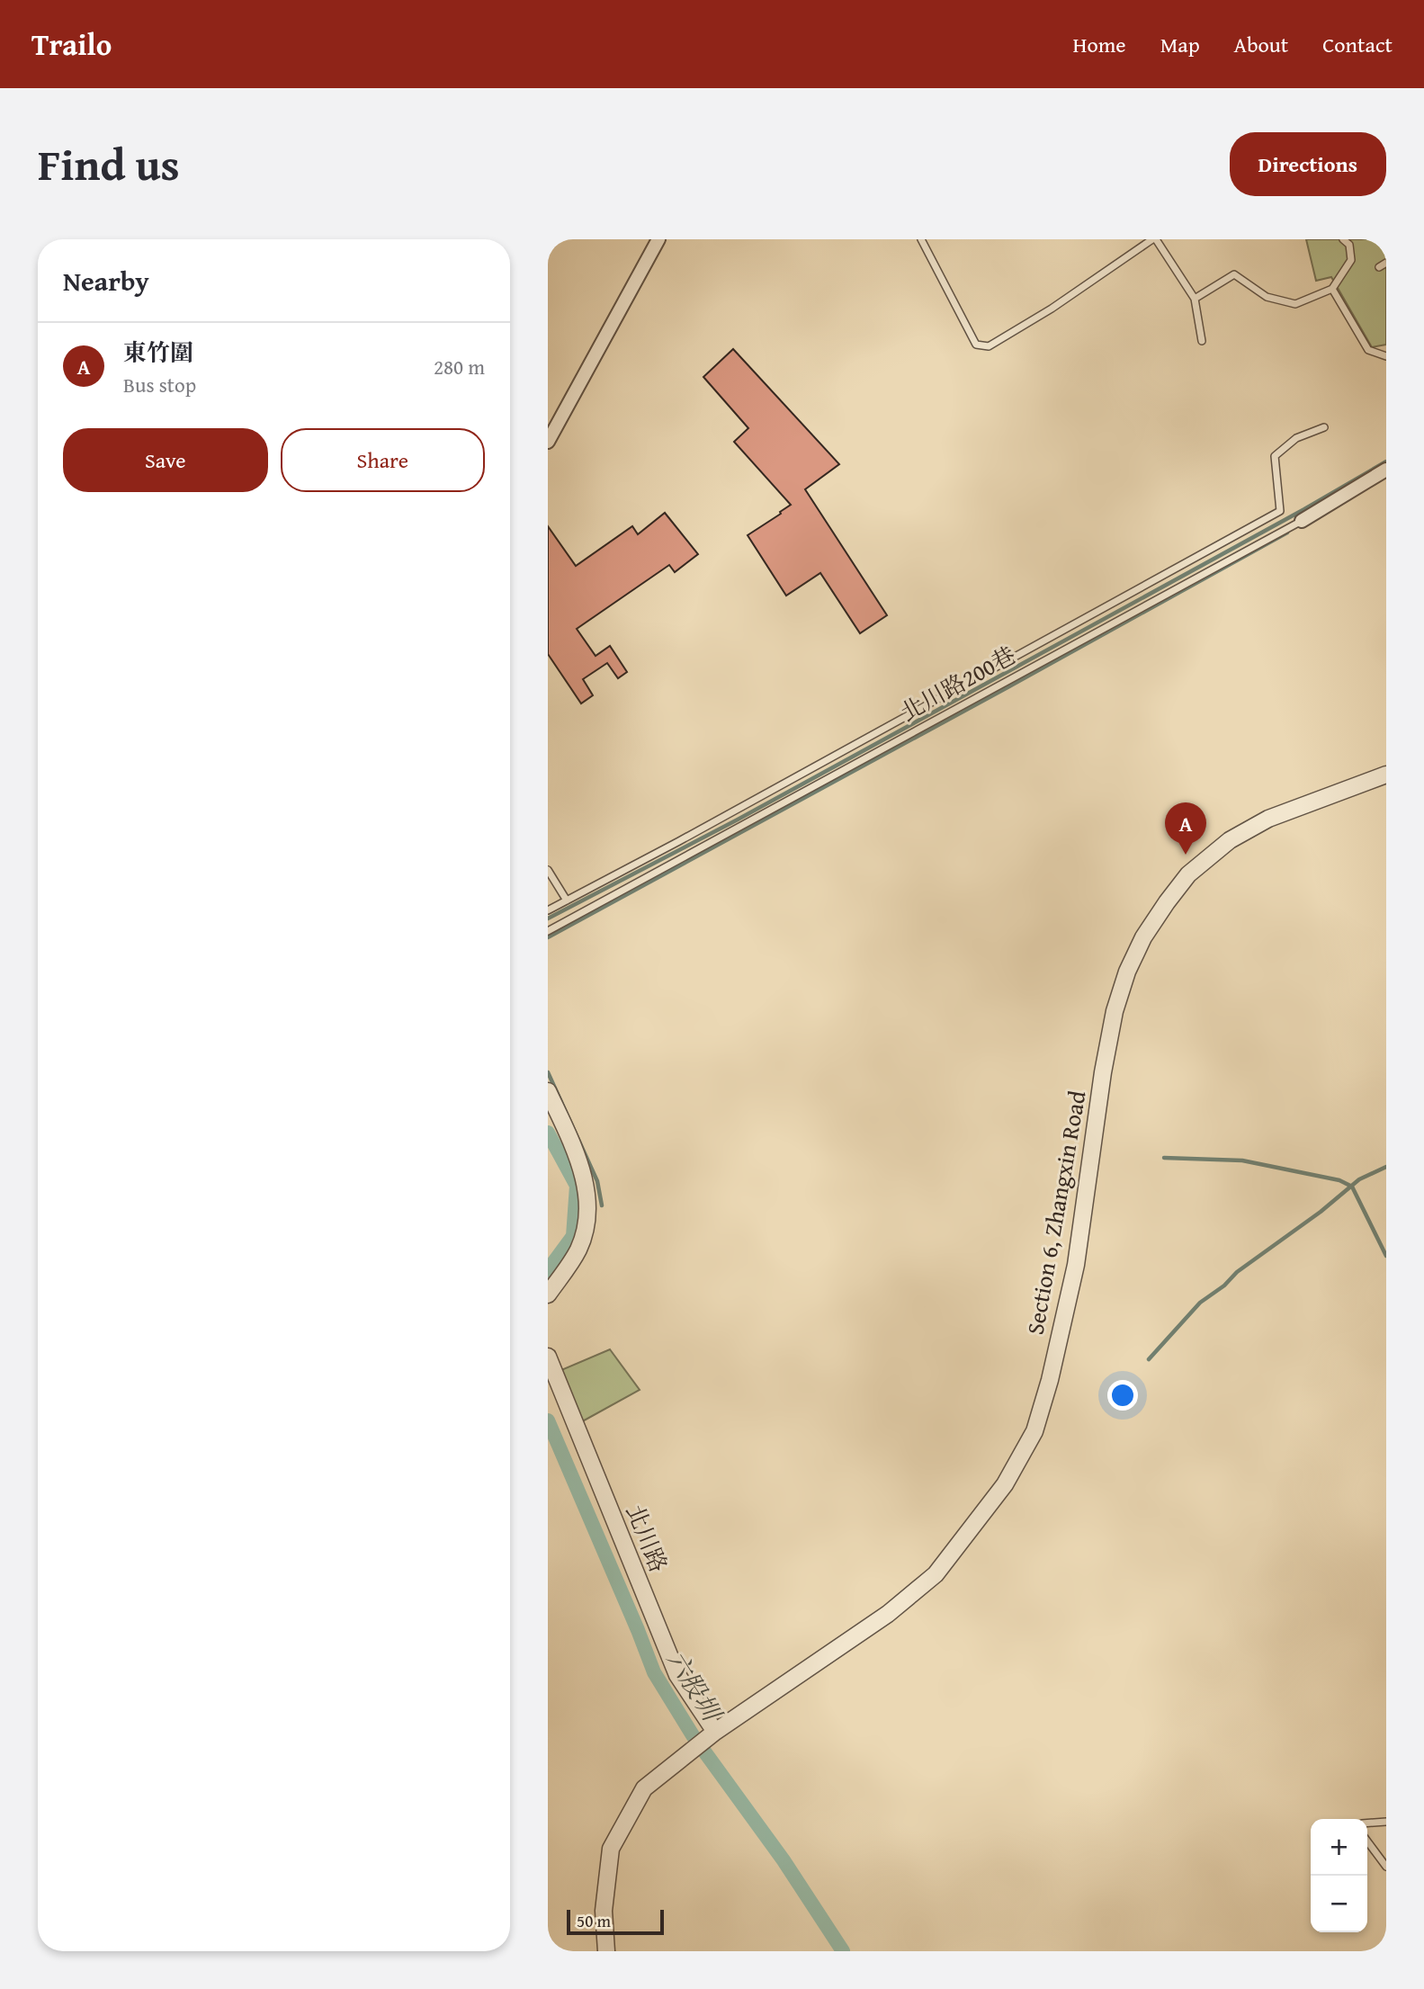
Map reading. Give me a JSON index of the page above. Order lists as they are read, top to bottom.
{
  "streets": {
    "street": ["北川路200巷", "Section 6, Zhangxin Road", "北川路"]
  },
  "crossings": [
    ["Section 6, Zhangxin Road", "北川路"]
  ],
  "water": ["六股圳"],
  "scale_bar": "50 m",
  "page": {
    "header": "Trailo",
    "nav": [
      "Home",
      "Map",
      "About",
      "Contact"
    ],
    "title": "Find us",
    "buttons": [
      "Directions",
      ["Save", "Share"]
    ],
    "heading": "Nearby",
    "list": [
      {
        "mark": "A",
        "name": "東竹圍",
        "note": "Bus stop",
        "value": "280 m"
      }
    ],
    "pins": "A",
    "map_buttons": ["+", "−"],
    "scale": "50 m"
  }
}
